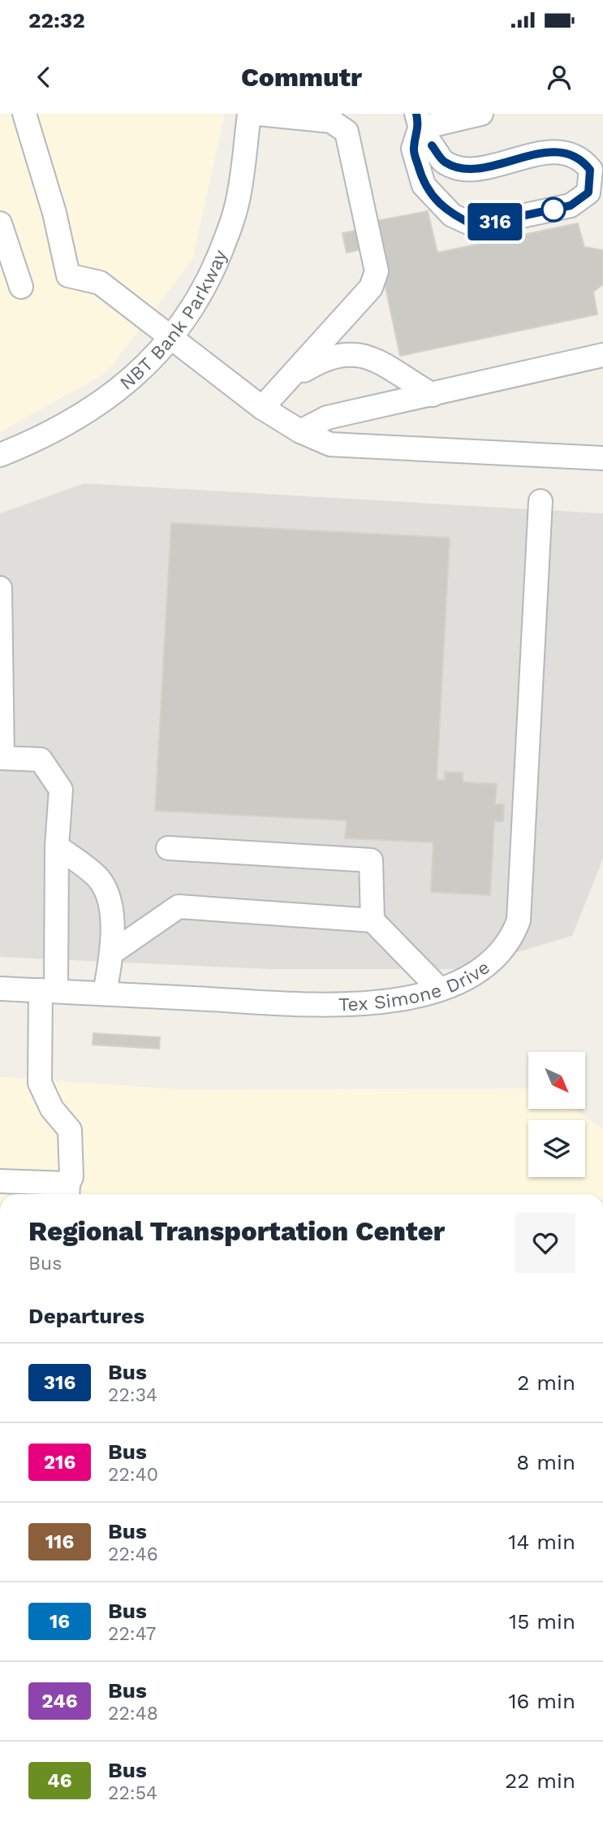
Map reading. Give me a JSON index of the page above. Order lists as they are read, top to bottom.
{
  "streets": {
    "street": ["NBT Bank Parkway", "Tex Simone Drive"]
  },
  "lines": ["bus line 316"],
  "north": "bottom right",
  "page": {
    "status": "22:32",
    "header": "Commutr",
    "on_map": "316",
    "heading": [
      ["Regional Transportation Center", "Bus"],
      "Departures"
    ],
    "list": [
      {
        "mark": "316",
        "name": "Bus",
        "note": "22:34",
        "value": "2 min"
      },
      {
        "mark": "216",
        "name": "Bus",
        "note": "22:40",
        "value": "8 min"
      },
      {
        "mark": "116",
        "name": "Bus",
        "note": "22:46",
        "value": "14 min"
      },
      {
        "mark": "16",
        "name": "Bus",
        "note": "22:47",
        "value": "15 min"
      },
      {
        "mark": "246",
        "name": "Bus",
        "note": "22:48",
        "value": "16 min"
      },
      {
        "mark": "46",
        "name": "Bus",
        "note": "22:54",
        "value": "22 min"
      }
    ]
  }
}
